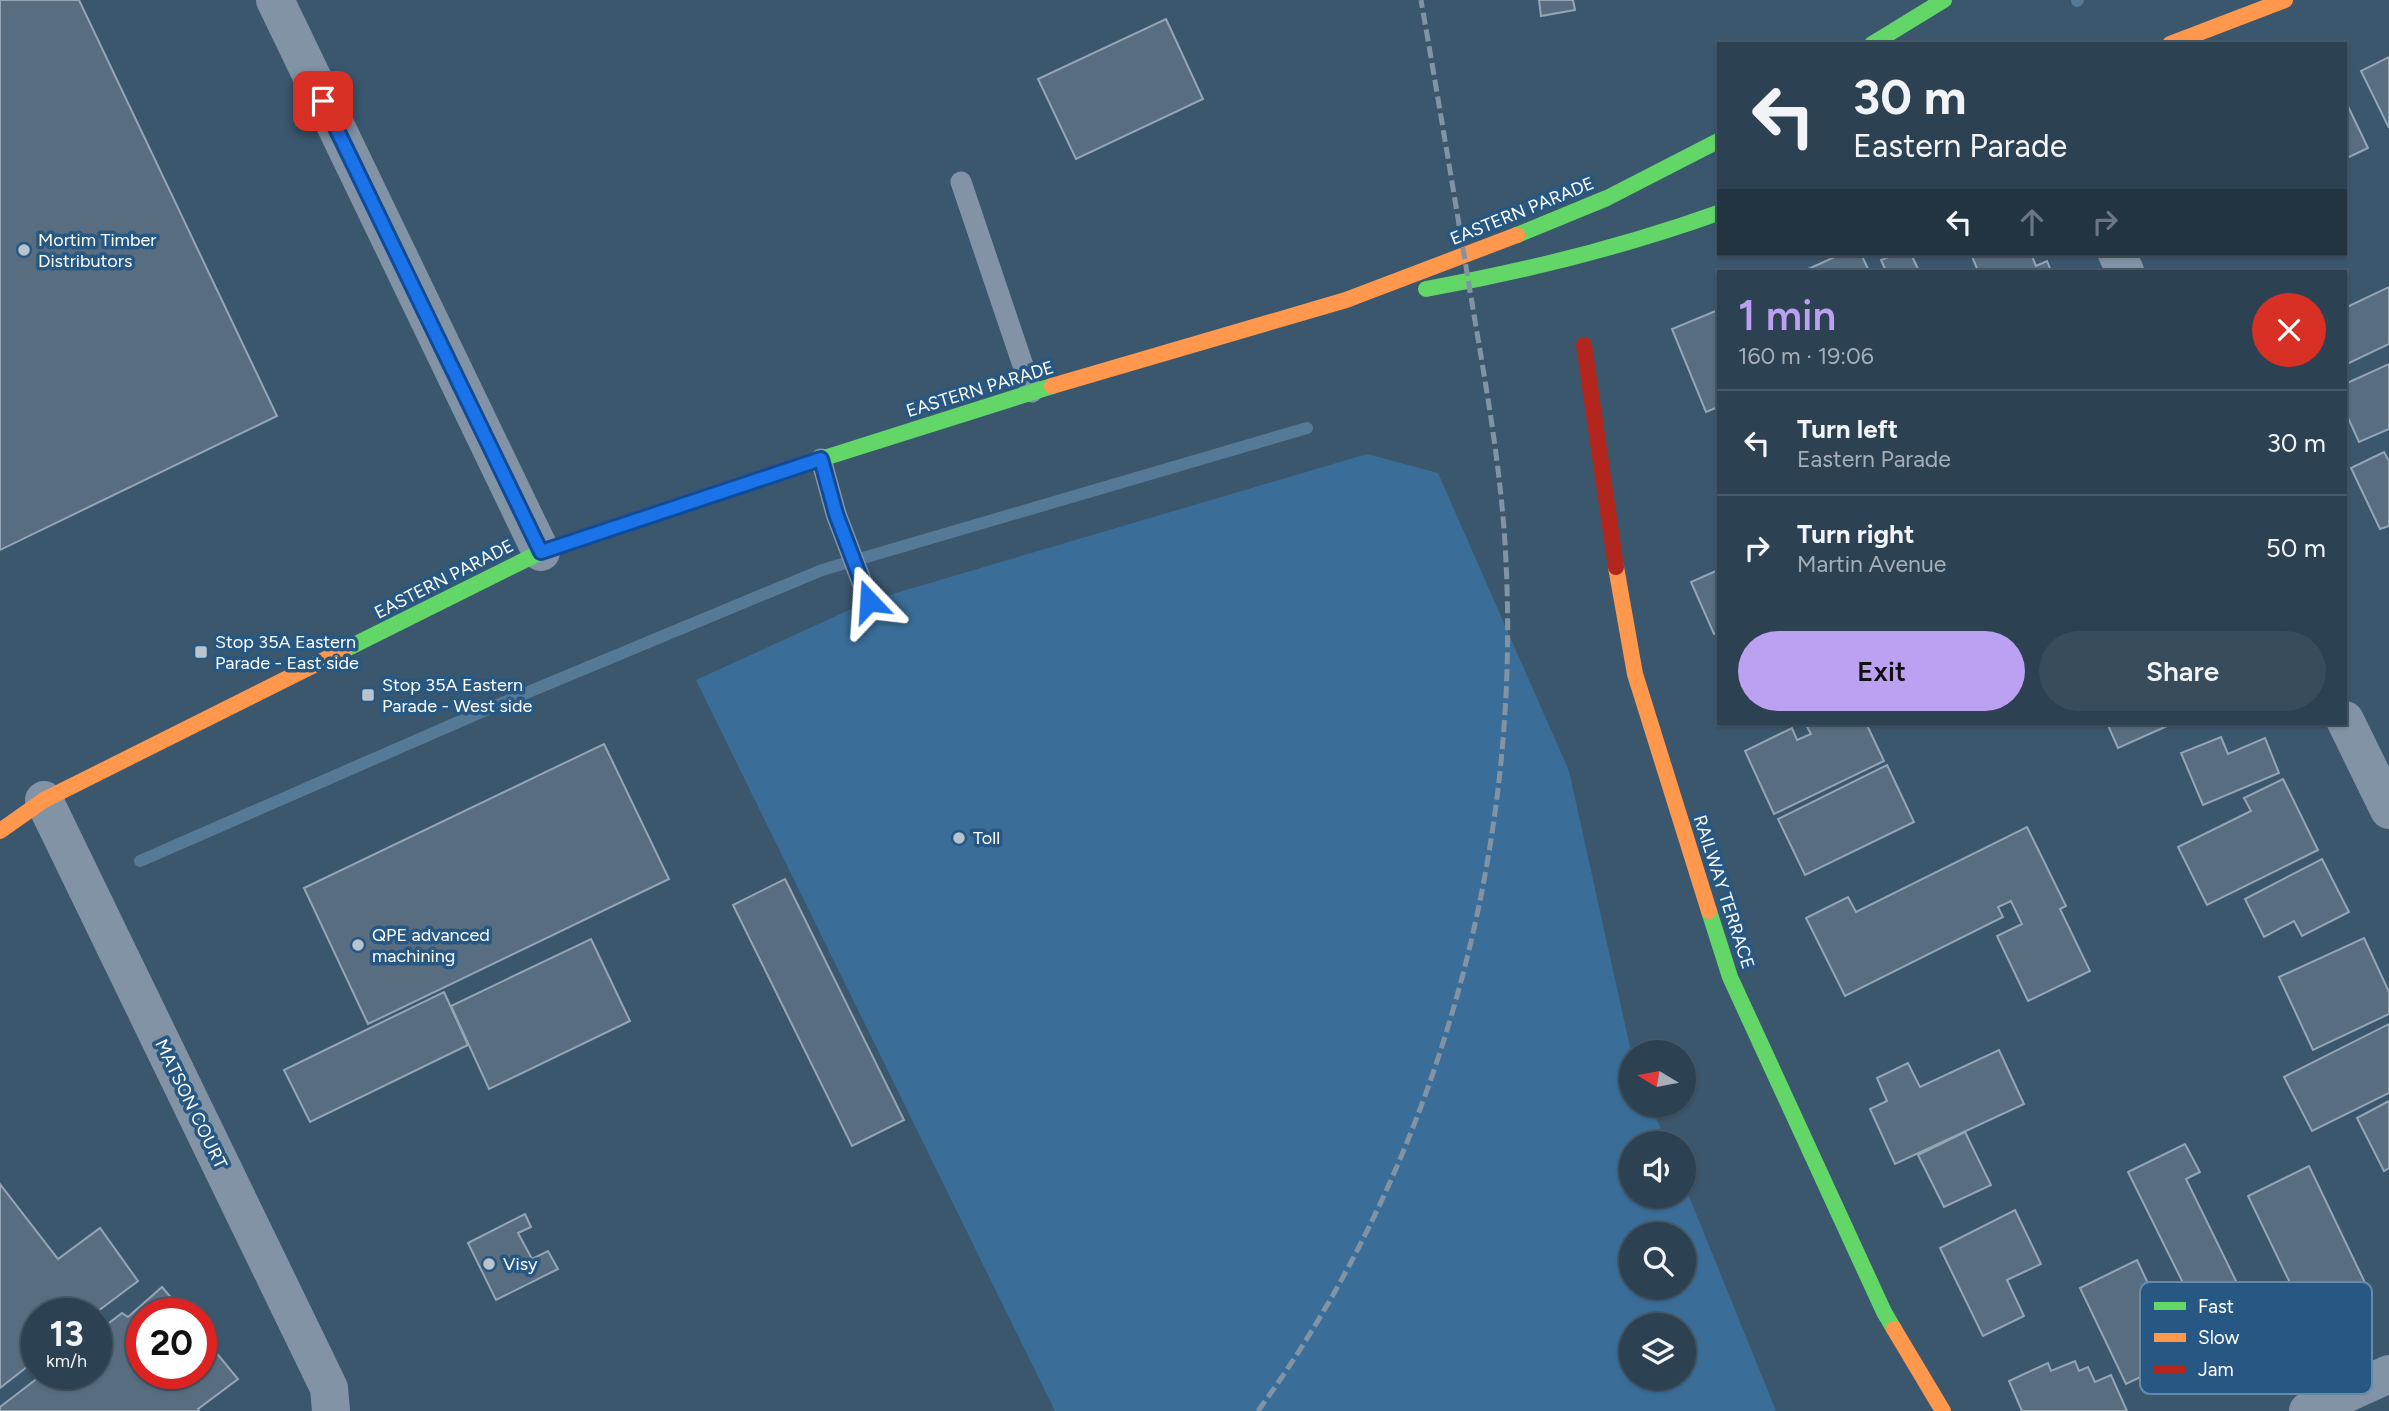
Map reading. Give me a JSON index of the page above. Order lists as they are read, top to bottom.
{
  "streets": {
    "main road": ["EASTERN PARADE", "RAILWAY TERRACE"],
    "street": ["MATSON COURT"]
  },
  "crossings": [
    ["EASTERN PARADE", "MATSON COURT"]
  ],
  "places": {
    "other": [
      "Mortim Timber Distributors",
      "Toll",
      "QPE advanced machining",
      "Visy"
    ],
    "transit": ["Stop 35A Eastern Parade - East side", "Stop 35A Eastern Parade - West side"]
  },
  "legend": ["Fast", "Slow", "Jam"],
  "north": "left",
  "page": {
    "turn": ["30 m", "Eastern Parade"],
    "heading": ["1 min", "160 m · 19:06"],
    "list": [
      {
        "name": "Turn left",
        "note": "Eastern Parade",
        "value": "30 m"
      },
      {
        "name": "Turn right",
        "note": "Martin Avenue",
        "value": "50 m"
      }
    ],
    "buttons": ["Exit", "Share"],
    "speed": "13 km/h",
    "limit": "20"
  }
}
